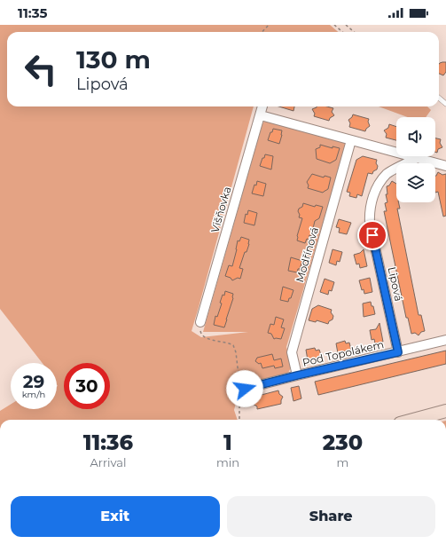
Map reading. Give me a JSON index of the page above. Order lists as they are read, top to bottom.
{
  "streets": {
    "street": [
      "Višňovka",
      "Modřínová",
      "Lipová",
      "Pod Topolákem"
    ]
  },
  "crossings": [
    ["Modřínová", "Pod Topolákem"],
    ["Lipová", "Pod Topolákem"]
  ],
  "page": {
    "status": "11:35",
    "turn": ["130 m", "Lipová"],
    "speed": "29 km/h",
    "limit": "30",
    "eta": [
      "11:36",
      "Arrival",
      "1",
      "min",
      "230",
      "m"
    ],
    "buttons": ["Exit", "Share"]
  }
}
